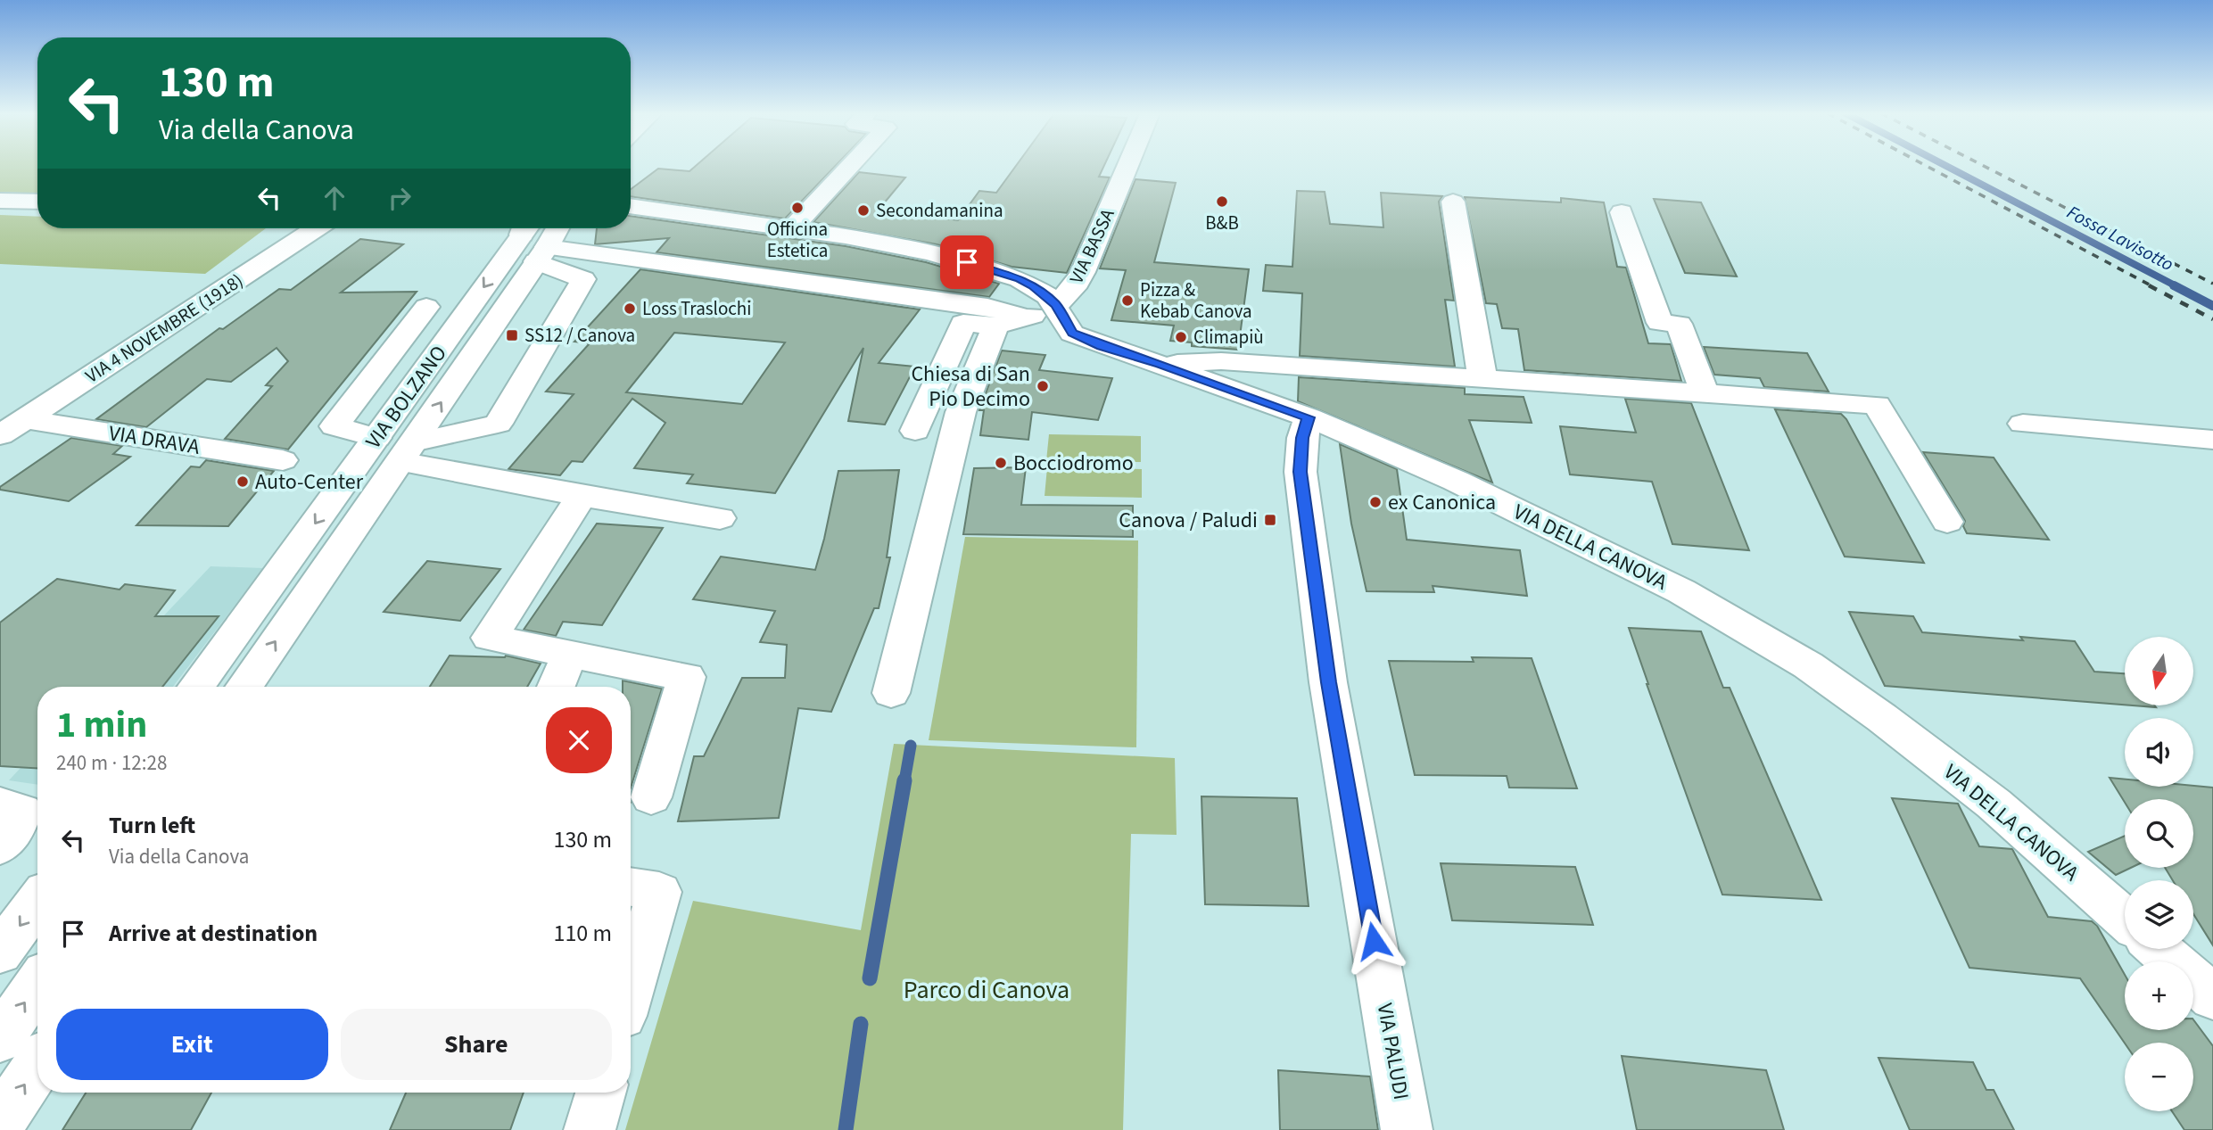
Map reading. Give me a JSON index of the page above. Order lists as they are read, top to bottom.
{
  "streets": {
    "main road": [
      "VIA BASSA",
      "VIA 4 NOVEMBRE (1918)",
      "VIA BOLZANO",
      "VIA DRAVA",
      "VIA DELLA CANOVA",
      "VIA PALUDI"
    ]
  },
  "crossings": [
    ["VIA BASSA", "VIA DELLA CANOVA"],
    ["VIA 4 NOVEMBRE (1918)", "VIA DRAVA"],
    ["VIA DELLA CANOVA", "VIA PALUDI"]
  ],
  "water": ["Fossa Lavisotto"],
  "parks": ["Parco di Canova"],
  "places": {
    "other": [
      "B&B",
      "Officina Estetica",
      "Secondamanina",
      "Pizza & Kebab Canova",
      "Loss Traslochi",
      "Climapiù",
      "Chiesa di San Pio Decimo",
      "Bocciodromo",
      "Auto-Center",
      "ex Canonica"
    ],
    "transit": ["SS12 / Canova", "Canova / Paludi"]
  },
  "north": "bottom",
  "page": {
    "turn": ["130 m", "Via della Canova"],
    "map_buttons": ["+", "−"],
    "heading": ["1 min", "240 m · 12:28"],
    "list": [
      {
        "name": "Turn left",
        "note": "Via della Canova",
        "value": "130 m"
      },
      {
        "name": "Arrive at destination",
        "value": "110 m"
      }
    ],
    "buttons": ["Exit", "Share"]
  }
}
